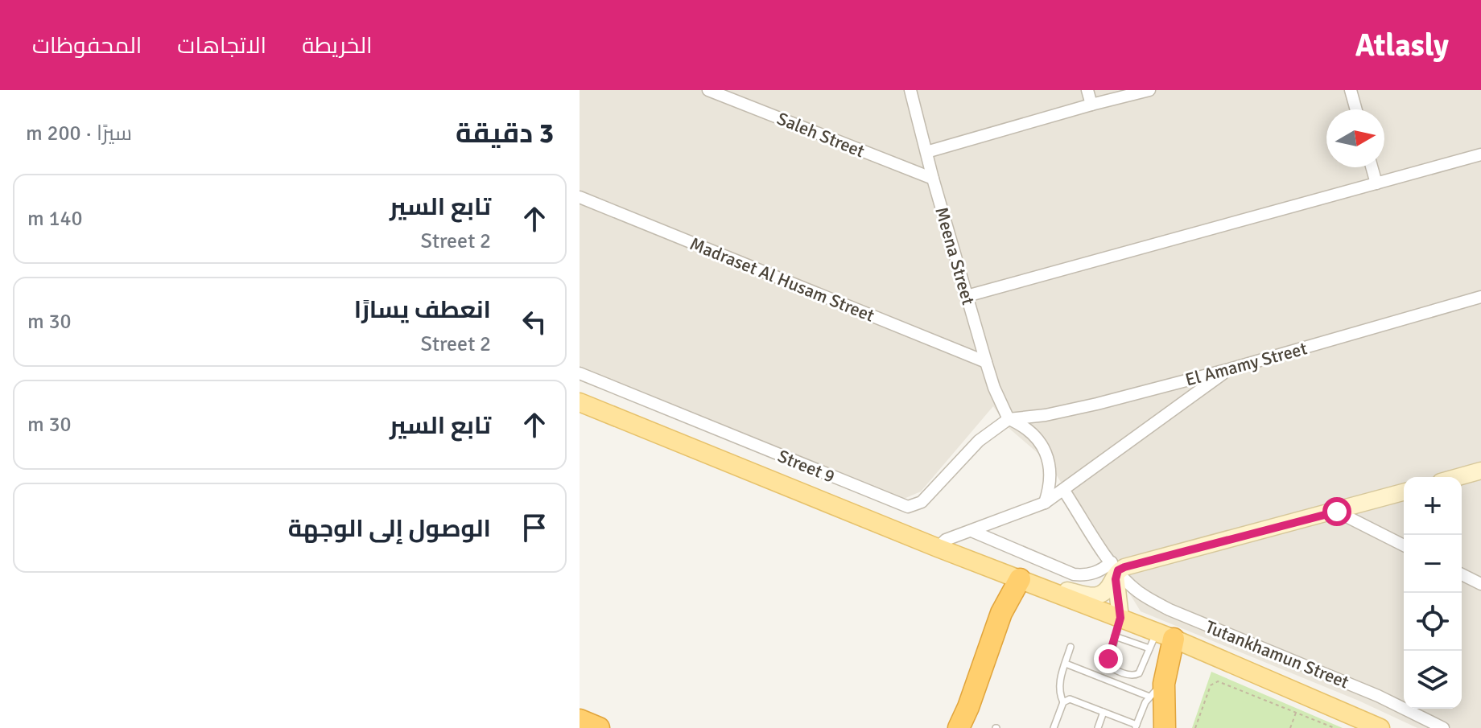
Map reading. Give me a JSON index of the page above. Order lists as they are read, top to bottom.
{
  "streets": {
    "street": [
      "Saleh Street",
      "Meena Street",
      "Madraset Al Husam Street",
      "El Amamy Street",
      "Street 9",
      "Tutankhamun Street"
    ]
  },
  "crossings": [
    ["Saleh Street", "Meena Street"],
    ["Meena Street", "Madraset Al Husam Street"],
    ["Meena Street", "El Amamy Street"],
    ["Meena Street", "Street 9"],
    ["El Amamy Street", "Street 9"]
  ],
  "north": "right",
  "page": {
    "header": "Atlasly",
    "nav": ["الخريطة", "الاتجاهات", "المحفوظات"],
    "heading": ["3 دقيقة", "سيرًا · 200 m"],
    "list": [
      ["تابع السير", "Street 2", "140 m"],
      ["انعطف يسارًا", "Street 2", "30 m"],
      ["تابع السير", "30 m"],
      "الوصول إلى الوجهة"
    ],
    "map_buttons": ["+", "−"]
  }
}
